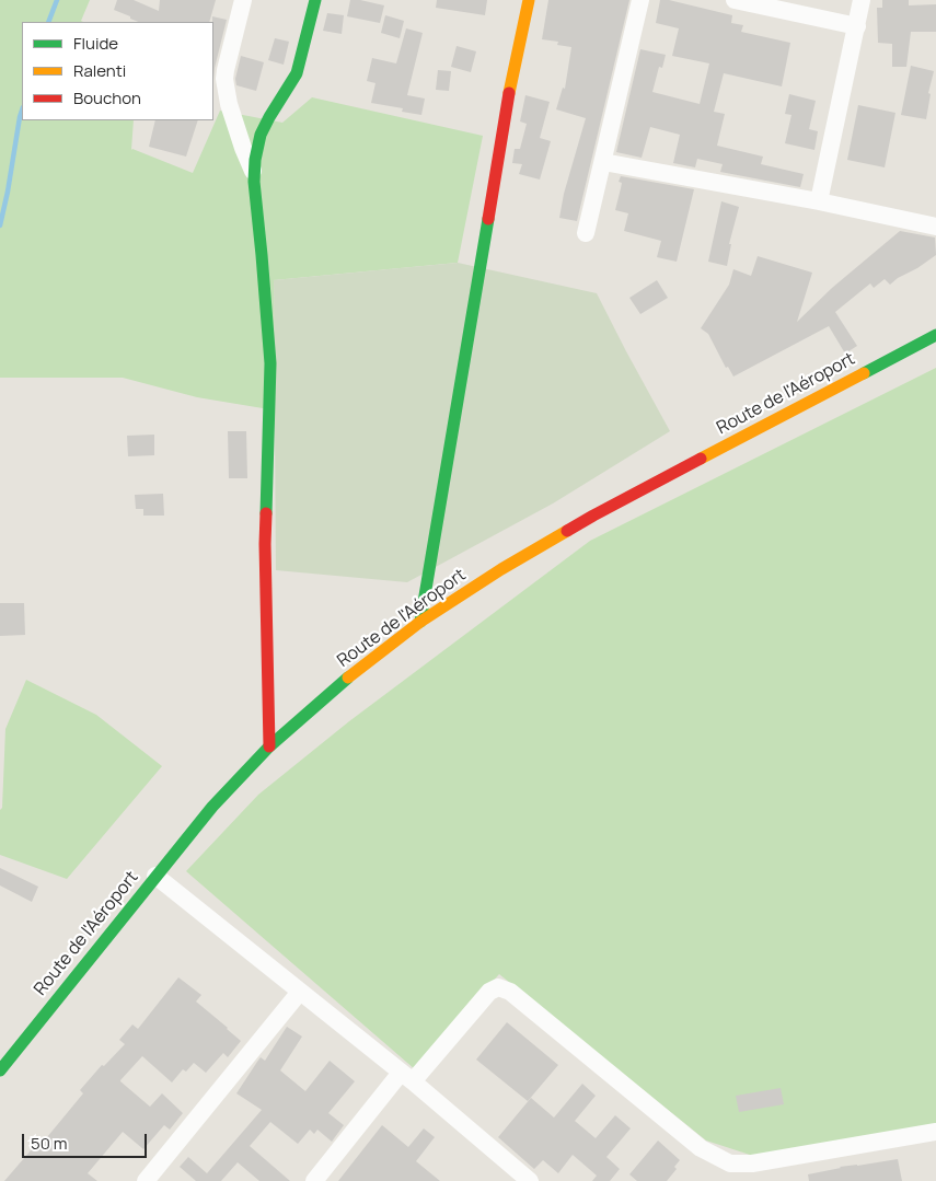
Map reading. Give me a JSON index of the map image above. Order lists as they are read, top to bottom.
{
  "streets": {
    "street": ["Route de l'Aéroport"]
  },
  "legend": ["Fluide", "Ralenti", "Bouchon"],
  "scale_bar": "50 m"
}
